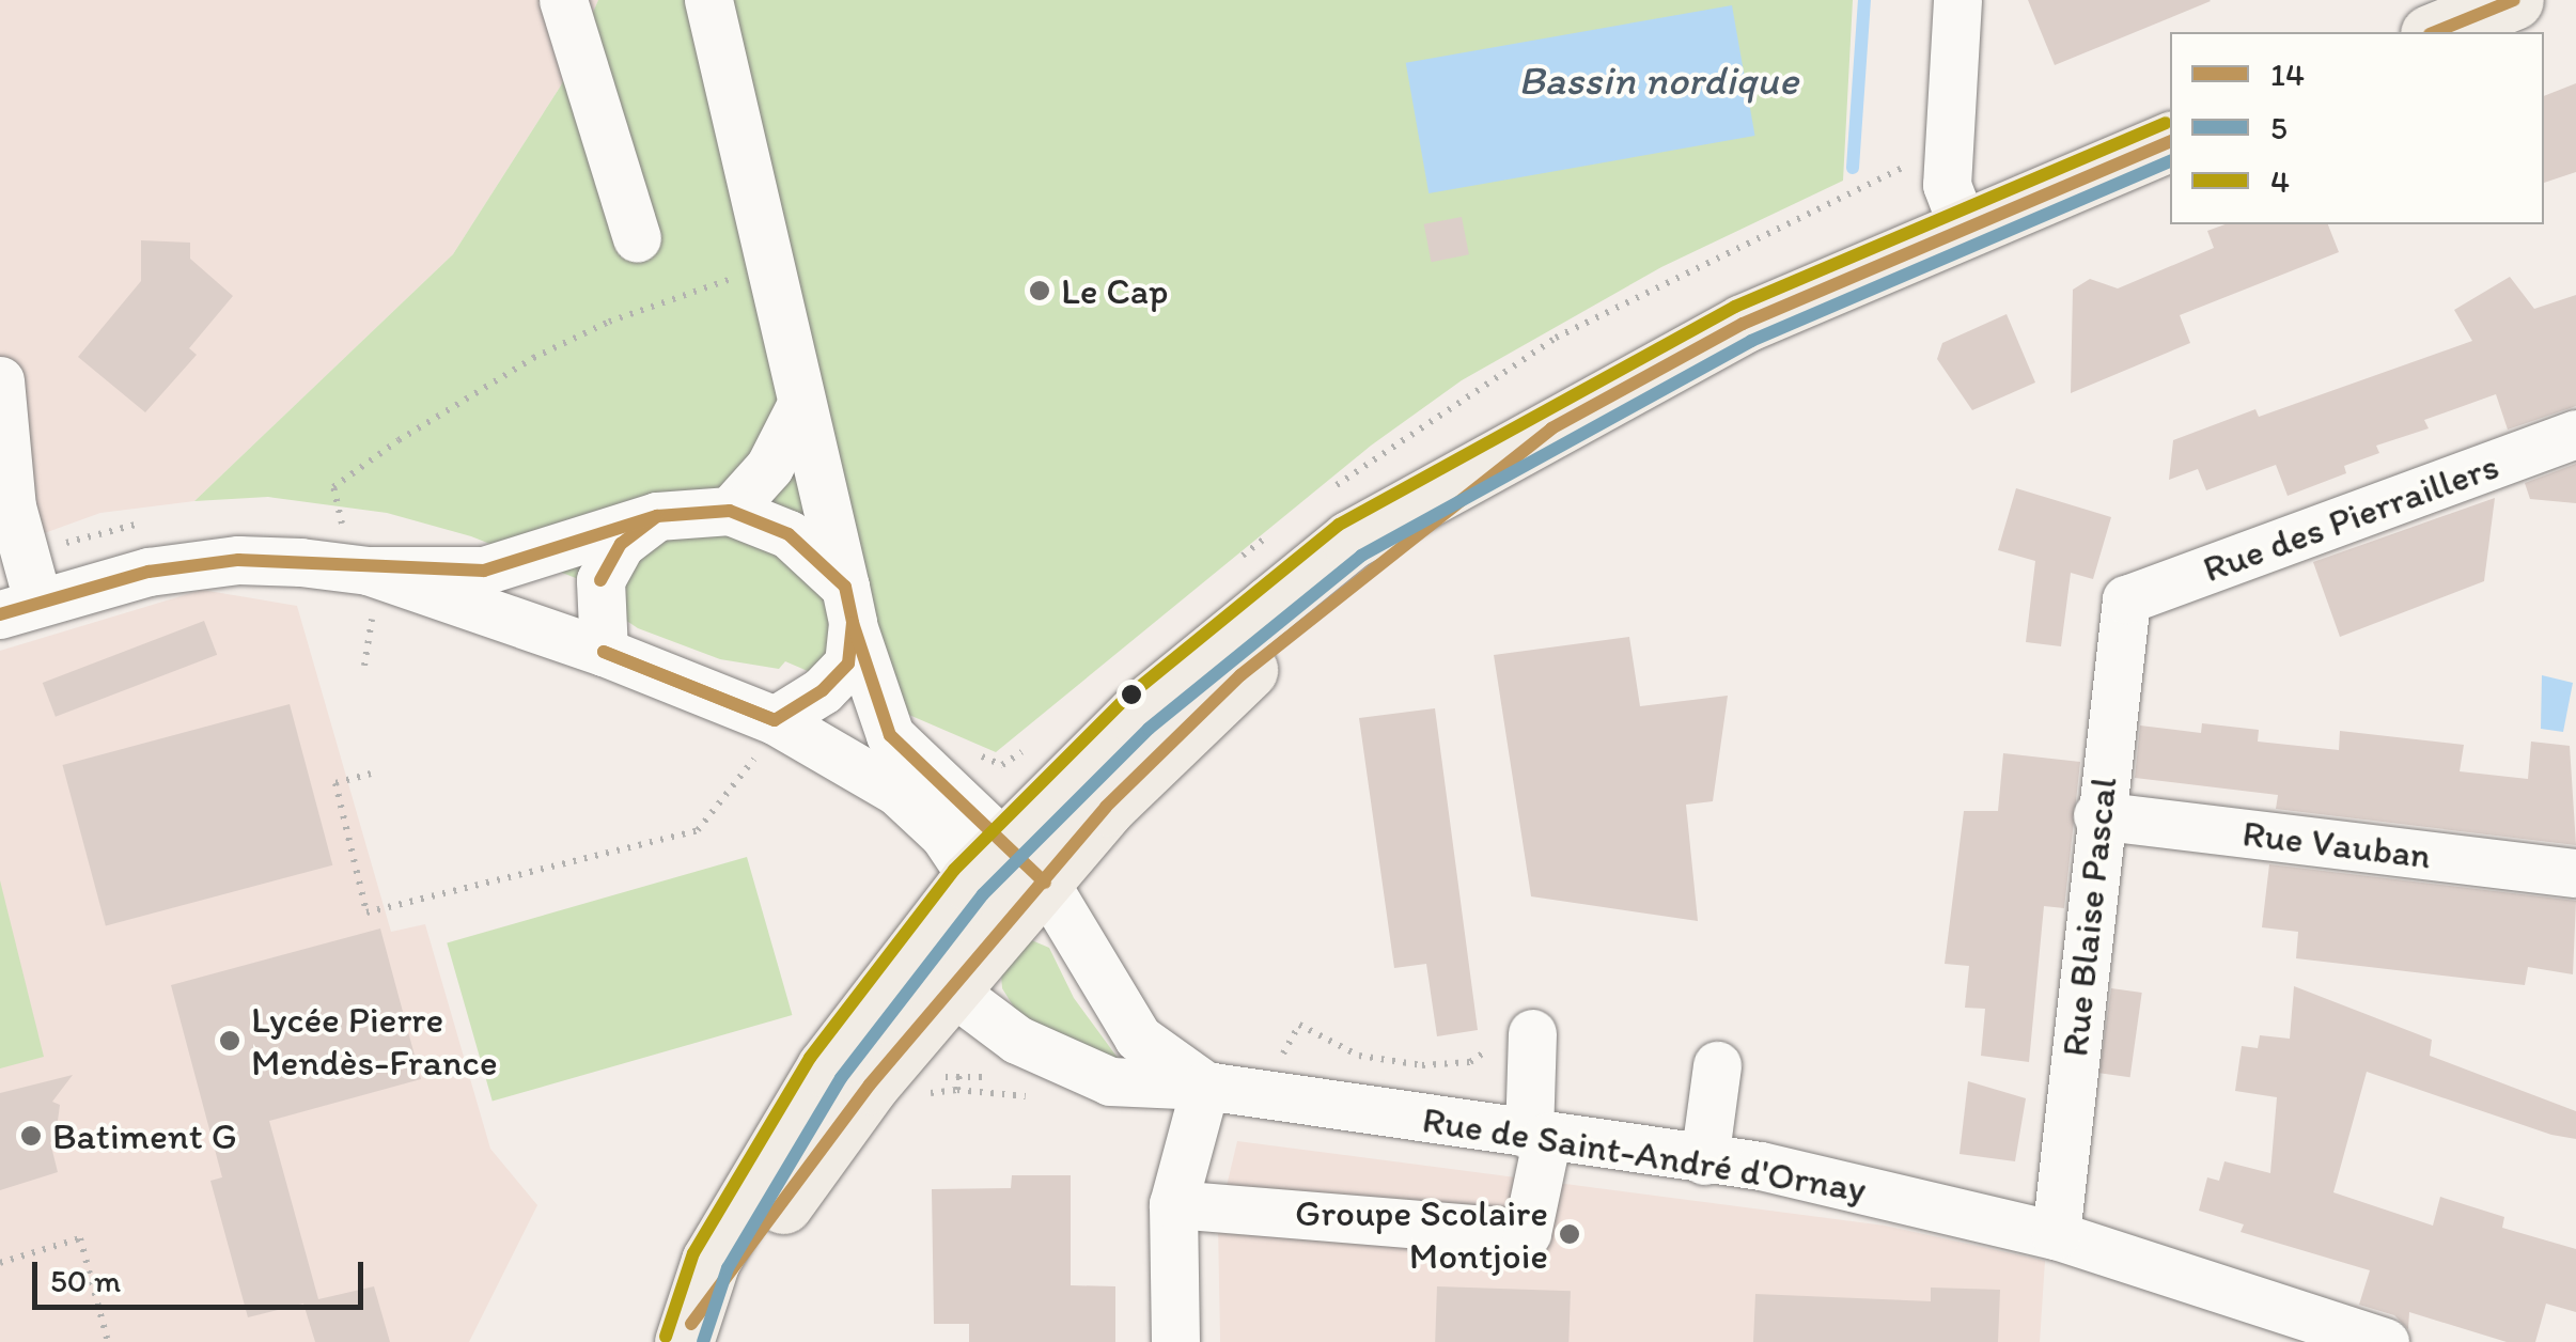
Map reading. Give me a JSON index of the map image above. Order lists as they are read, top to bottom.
{
  "streets": {
    "street": [
      "Rue des Pierraillers",
      "Rue Vauban",
      "Rue Blaise Pascal",
      "Rue de Saint-André d'Ornay"
    ]
  },
  "crossings": [
    ["Rue des Pierraillers", "Rue Blaise Pascal"],
    ["Rue Vauban", "Rue Blaise Pascal"],
    ["Rue Blaise Pascal", "Rue de Saint-André d'Ornay"]
  ],
  "water": ["Bassin nordique"],
  "places": [
    "Le Cap",
    "Lycée Pierre Mendès-France",
    "Batiment G",
    "Groupe Scolaire Montjoie"
  ],
  "lines": ["transit line 14", "transit line 4", "transit line 5"],
  "legend": ["14", "5", "4"],
  "scale_bar": "50 m"
}
